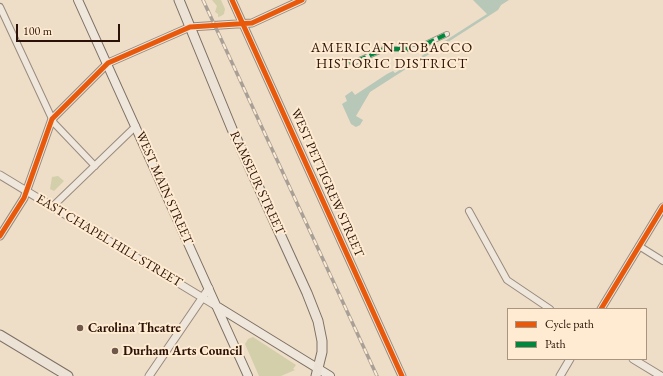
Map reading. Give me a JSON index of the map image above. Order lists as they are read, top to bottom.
{
  "streets": {
    "main road": ["RAMSEUR STREET", "WEST MAIN STREET"],
    "street": ["WEST PETTIGREW STREET", "EAST CHAPEL HILL STREET"]
  },
  "crossings": [
    ["WEST MAIN STREET", "EAST CHAPEL HILL STREET"]
  ],
  "districts": ["AMERICAN TOBACCO HISTORIC DISTRICT"],
  "places": ["Carolina Theatre", "Durham Arts Council"],
  "legend": ["Cycle path", "Path"],
  "scale_bar": "100 m"
}
